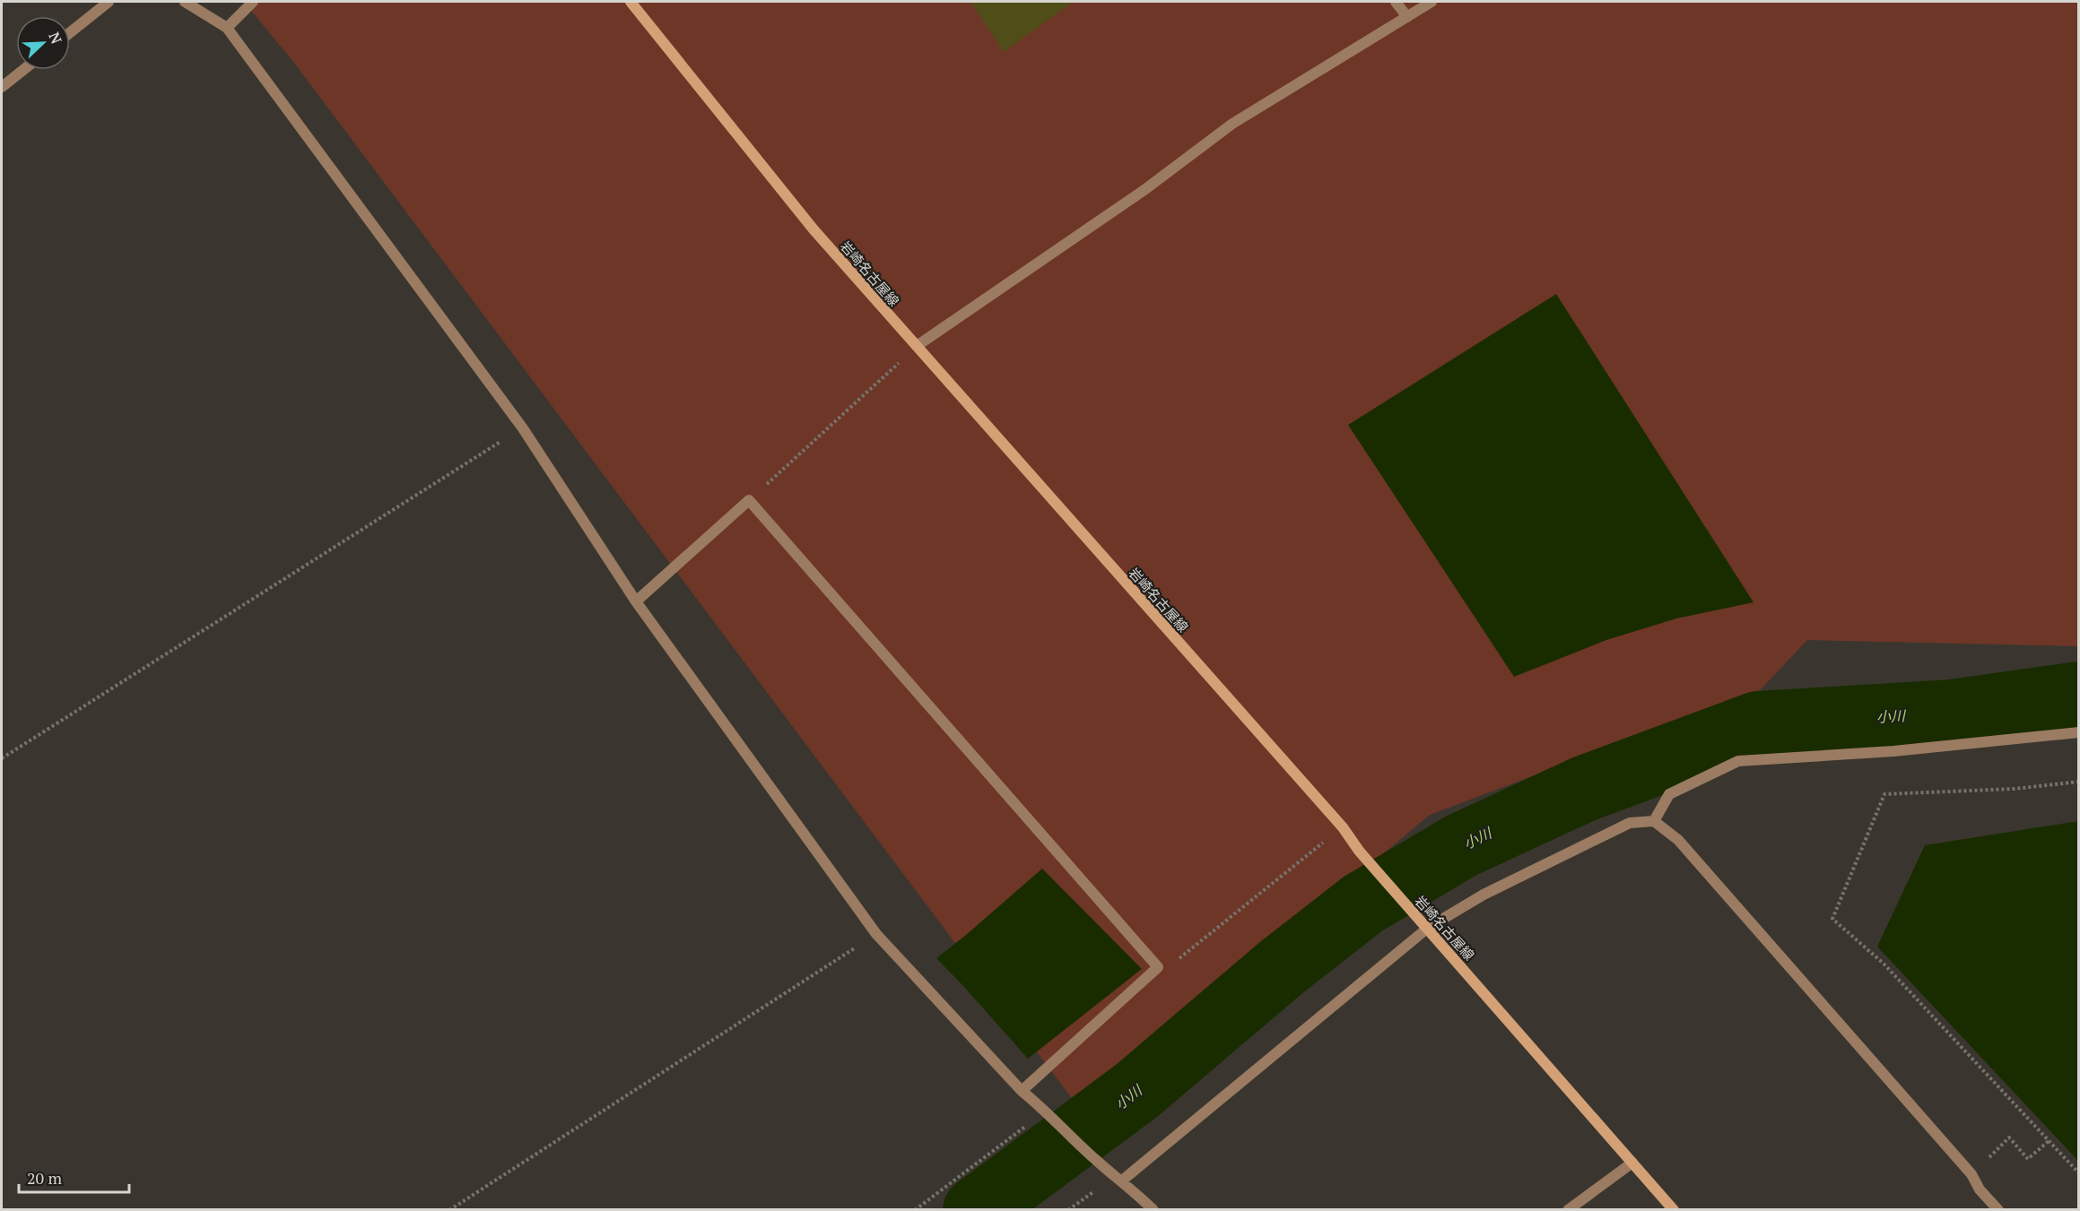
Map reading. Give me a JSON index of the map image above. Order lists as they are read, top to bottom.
{
  "streets": {
    "main road": ["岩崎名古屋線"]
  },
  "water": ["小川"],
  "scale_bar": "20 m",
  "north": "top right"
}
